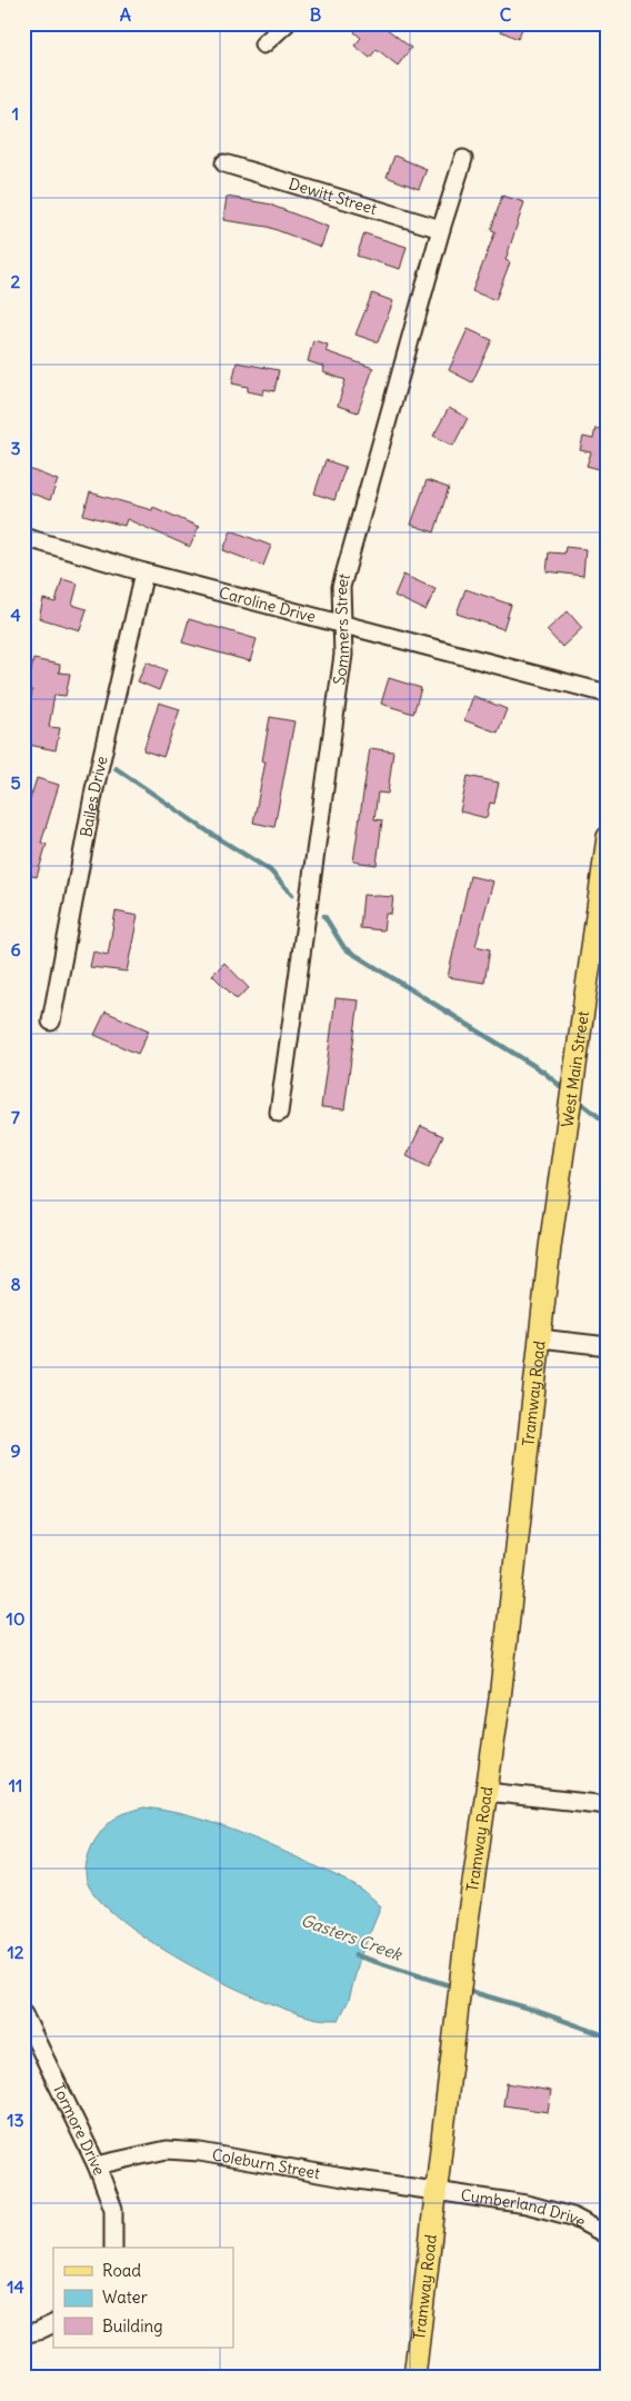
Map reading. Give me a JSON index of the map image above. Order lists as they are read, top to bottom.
{
  "streets": {
    "main road": ["West Main Street", "Tramway Road"],
    "street": [
      "Dewitt Street",
      "Caroline Drive",
      "Sommers Street",
      "Bailes Drive",
      "Tormore Drive",
      "Coleburn Street",
      "Cumberland Drive"
    ]
  },
  "crossings": [
    ["Dewitt Street", "Sommers Street"],
    ["Caroline Drive", "Sommers Street"],
    ["Caroline Drive", "Bailes Drive"],
    ["West Main Street", "Tramway Road"],
    ["Tramway Road", "Coleburn Street"],
    ["Tramway Road", "Cumberland Drive"],
    ["Tormore Drive", "Coleburn Street"],
    ["Coleburn Street", "Cumberland Drive"]
  ],
  "water": ["Gasters Creek"],
  "legend": ["Road", "Water", "Building"],
  "grid": {
    "columns": ["A", "B", "C"],
    "rows": [
      "1",
      "2",
      "3",
      "4",
      "5",
      "6",
      "7",
      "8",
      "9",
      "10",
      "11",
      "12",
      "13",
      "14"
    ]
  }
}
